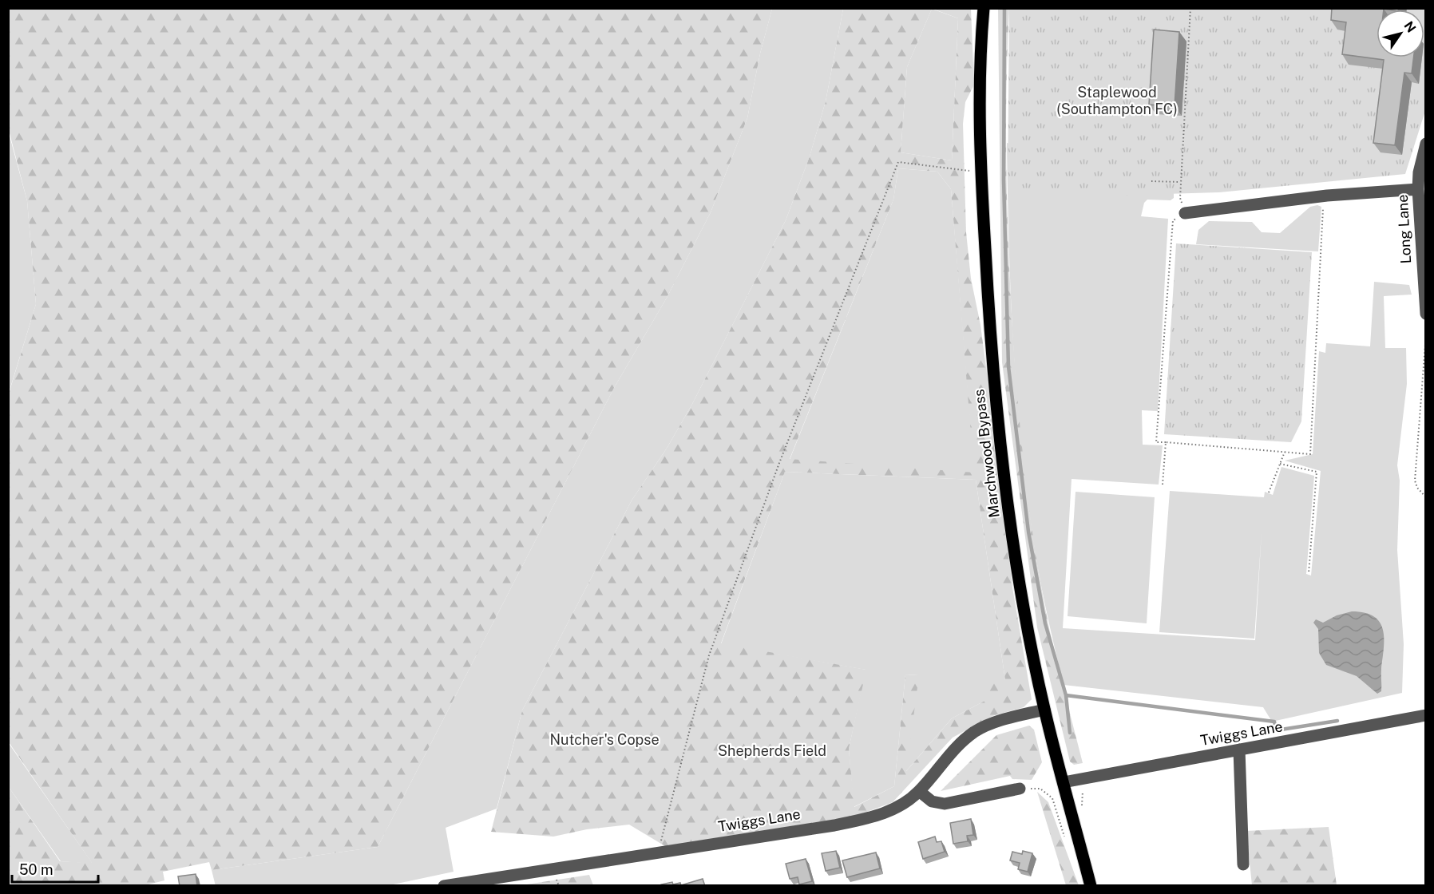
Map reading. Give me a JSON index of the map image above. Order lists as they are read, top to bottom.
{
  "streets": {
    "main road": ["Marchwood Bypass"],
    "street": ["Long Lane", "Twiggs Lane"]
  },
  "crossings": [
    ["Marchwood Bypass", "Twiggs Lane"]
  ],
  "parks": ["Staplewood (Southampton FC)", "Nutcher's Copse", "Shepherds Field"],
  "scale_bar": "50 m",
  "north": "top right"
}
